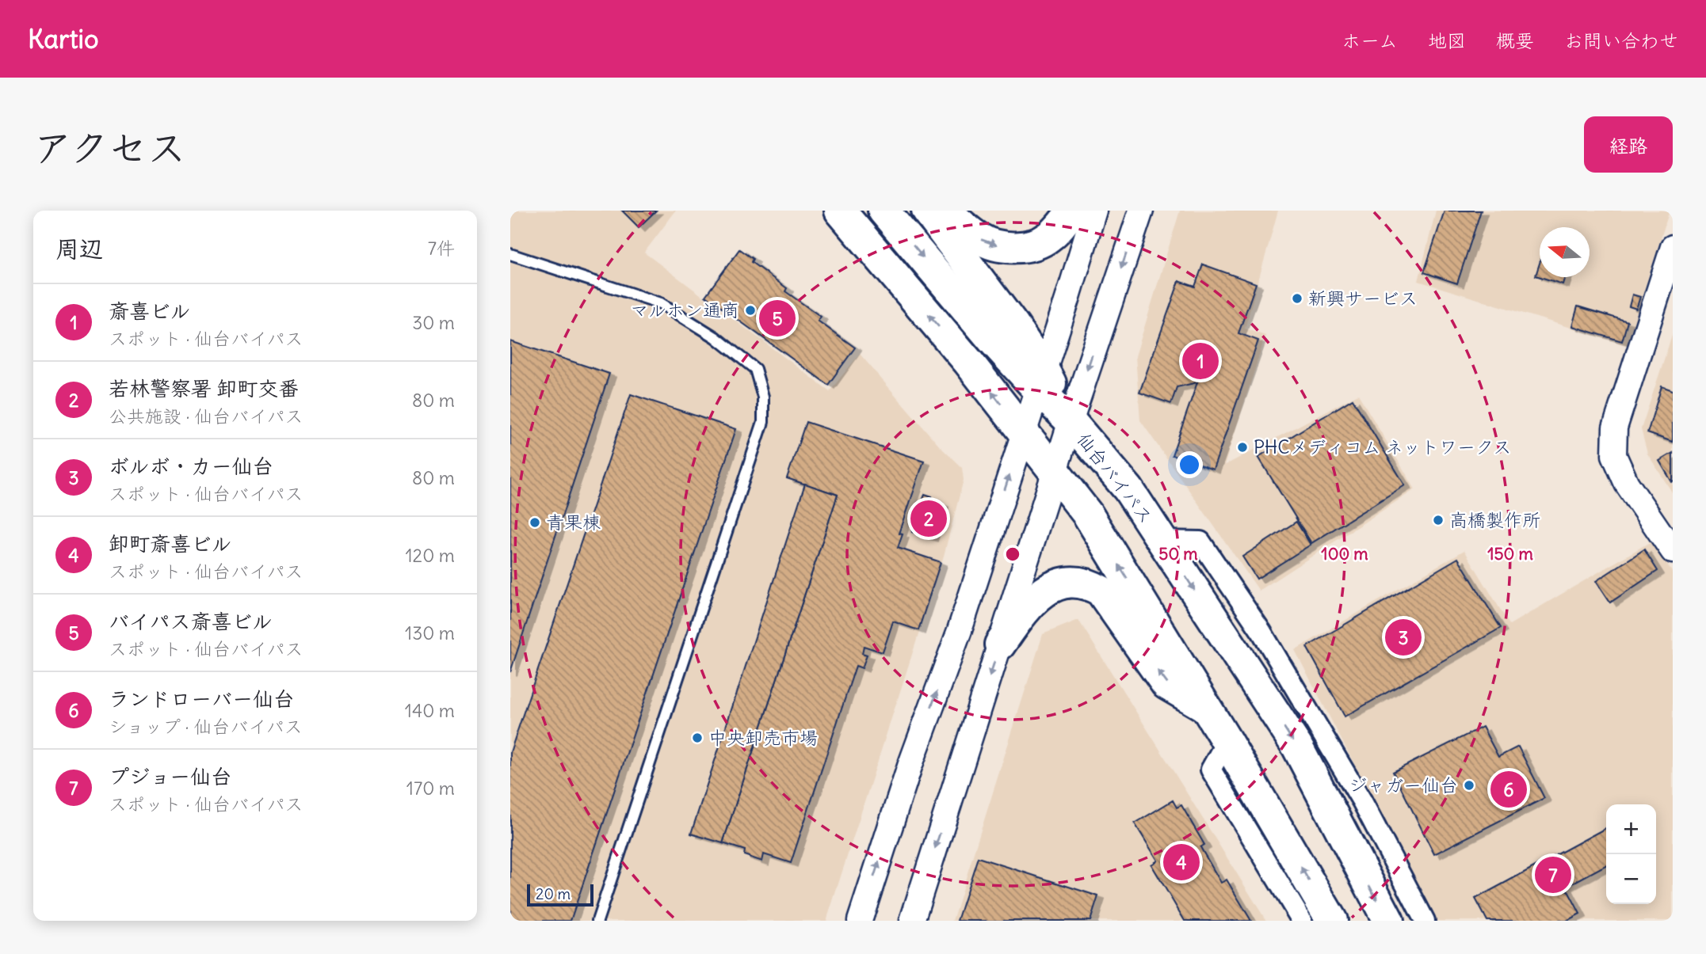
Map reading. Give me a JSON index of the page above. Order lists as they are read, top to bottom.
{
  "streets": {
    "highway": ["仙台バイパス"]
  },
  "places": [
    "新興サービス",
    "マルホン通商",
    "PHCメディコム ネットワークス",
    "高橋製作所",
    "青果棟",
    "中央卸売市場",
    "ジャガー仙台"
  ],
  "scale_bar": "20 m",
  "north": "left",
  "page": {
    "header": "Kartio",
    "nav": [
      "ホーム",
      "地図",
      "概要",
      "お問い合わせ"
    ],
    "title": "アクセス",
    "buttons": "経路",
    "heading": ["周辺", "7件"],
    "list": [
      {
        "mark": "1",
        "name": "斎喜ビル",
        "note": "スポット · 仙台バイパス",
        "value": "30 m"
      },
      {
        "mark": "2",
        "name": "若林警察署 卸町交番",
        "note": "公共施設 · 仙台バイパス",
        "value": "80 m"
      },
      {
        "mark": "3",
        "name": "ボルボ・カー仙台",
        "note": "スポット · 仙台バイパス",
        "value": "80 m"
      },
      {
        "mark": "4",
        "name": "卸町斎喜ビル",
        "note": "スポット · 仙台バイパス",
        "value": "120 m"
      },
      {
        "mark": "5",
        "name": "バイパス斎喜ビル",
        "note": "スポット · 仙台バイパス",
        "value": "130 m"
      },
      {
        "mark": "6",
        "name": "ランドローバー仙台",
        "note": "ショップ · 仙台バイパス",
        "value": "140 m"
      },
      {
        "mark": "7",
        "name": "プジョー仙台",
        "note": "スポット · 仙台バイパス",
        "value": "170 m"
      }
    ],
    "pins": [
      "5",
      "1",
      "2",
      "3",
      "6",
      "4",
      "7"
    ],
    "map_buttons": ["+", "−"],
    "scale": "20 m"
  },
  "rings": ["50 m", "100 m", "150 m"]
}
